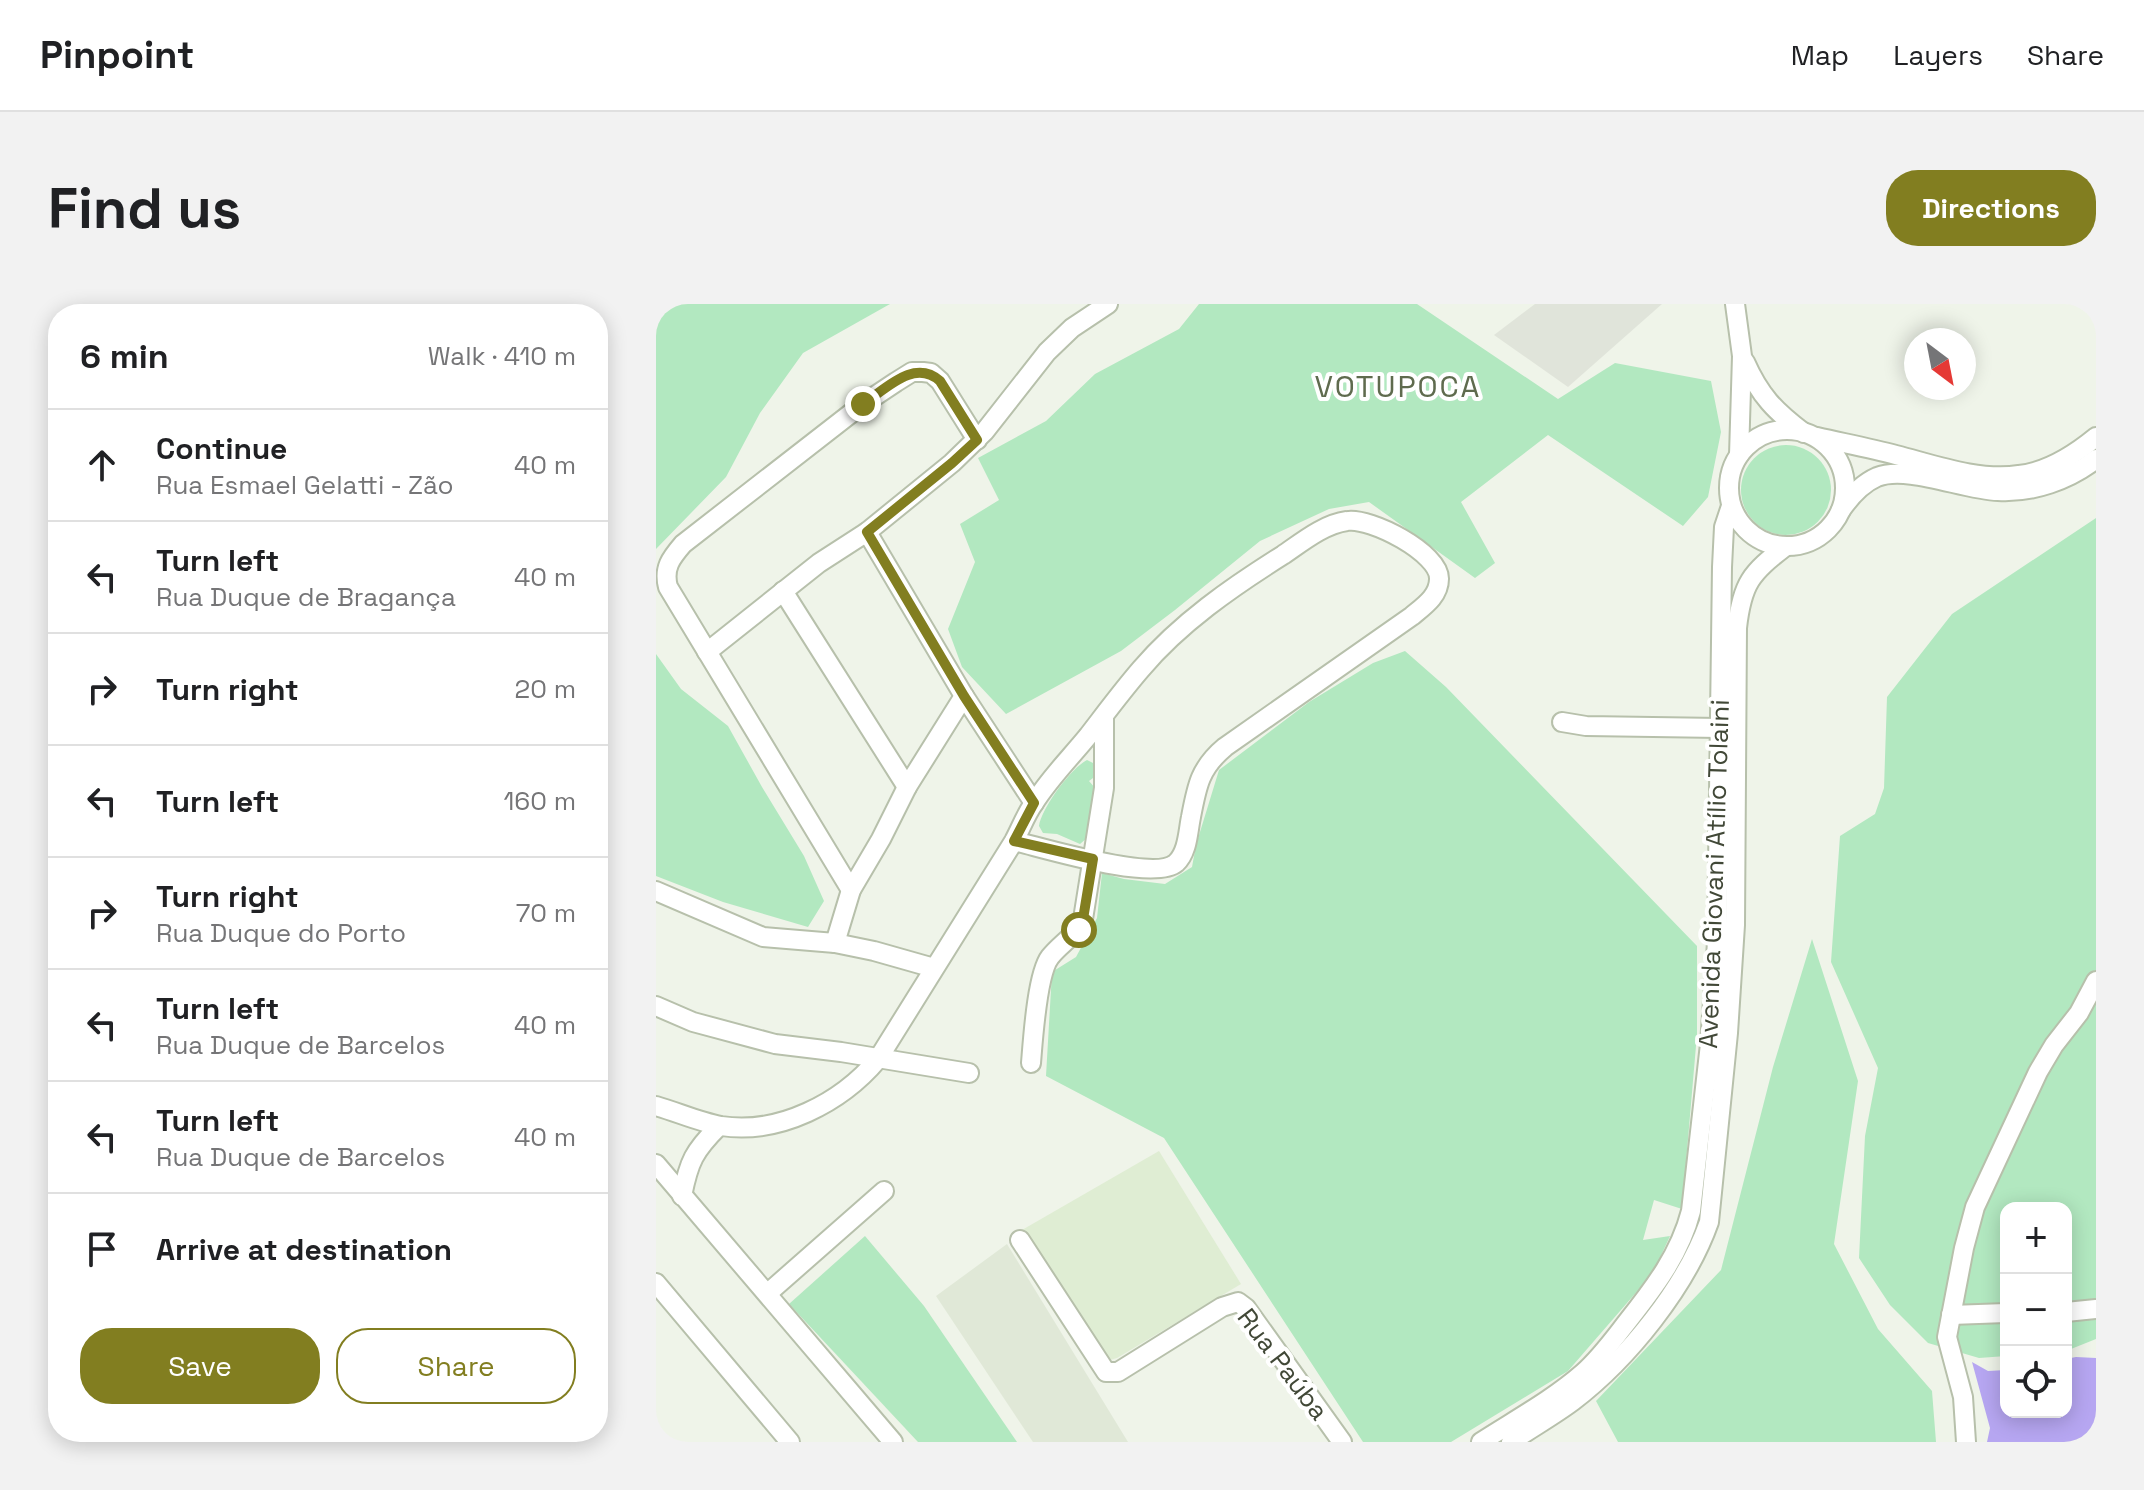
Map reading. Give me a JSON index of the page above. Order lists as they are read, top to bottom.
{
  "streets": {
    "street": ["Avenida Giovani Atílio Tolaini", "Rua Paúba"]
  },
  "districts": ["VOTUPOCA"],
  "north": "bottom right",
  "page": {
    "header": "Pinpoint",
    "nav": ["Map", "Layers", "Share"],
    "buttons": [
      "Directions",
      ["Save", "Share"]
    ],
    "title": "Find us",
    "heading": ["6 min", "Walk · 410 m"],
    "list": [
      ["Continue", "Rua Esmael Gelatti - Zão", "40 m"],
      ["Turn left", "Rua Duque de Bragança", "40 m"],
      ["Turn right", "20 m"],
      ["Turn left", "160 m"],
      ["Turn right", "Rua Duque do Porto", "70 m"],
      ["Turn left", "Rua Duque de Barcelos", "40 m"],
      ["Turn left", "Rua Duque de Barcelos", "40 m"],
      "Arrive at destination"
    ],
    "map_buttons": ["+", "−"]
  }
}
